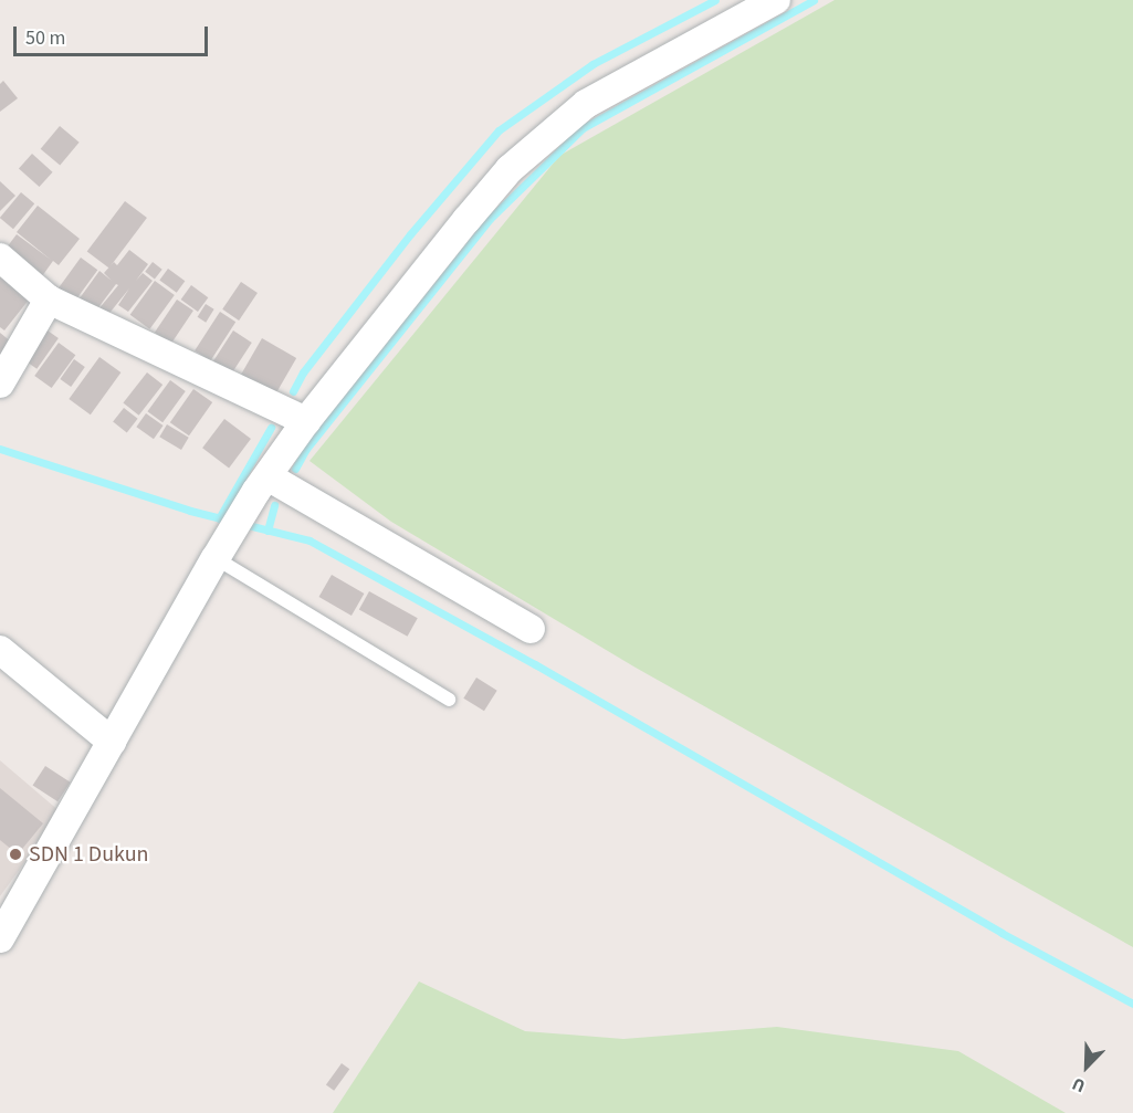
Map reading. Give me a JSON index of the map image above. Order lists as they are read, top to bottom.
{
  "places": ["SDN 1 Dukun"],
  "scale_bar": "50 m",
  "north": "bottom left"
}
